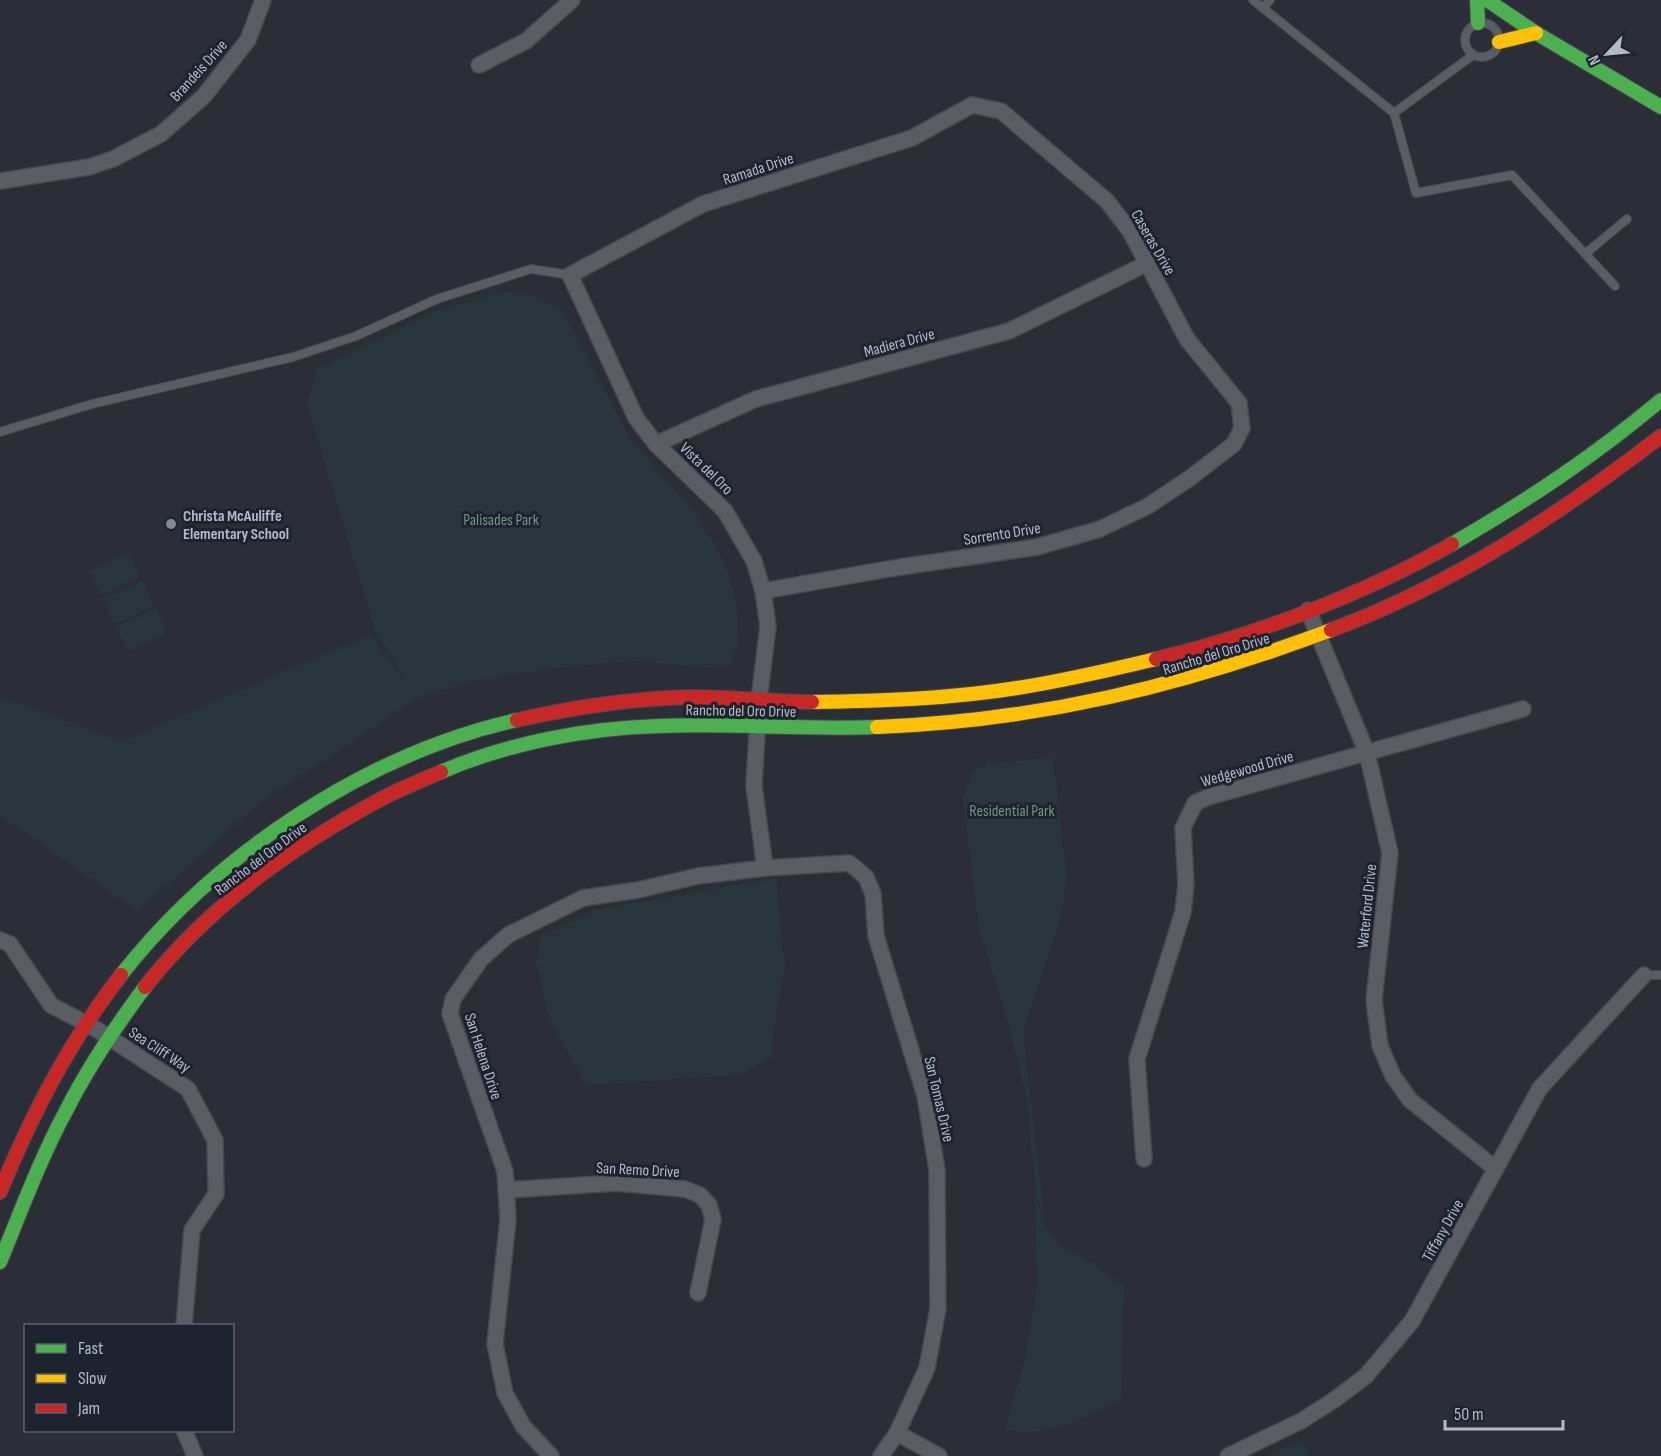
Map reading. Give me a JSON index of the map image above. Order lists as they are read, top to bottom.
{
  "streets": {
    "main road": ["Rancho del Oro Drive"],
    "street": [
      "Brandeis Drive",
      "Ramada Drive",
      "Caseras Drive",
      "Madiera Drive",
      "Vista del Oro",
      "Sorrento Drive",
      "Wedgewood Drive",
      "Waterford Drive",
      "Sea Cliff Way",
      "San Helena Drive",
      "San Tomas Drive",
      "San Remo Drive",
      "Tiffany Drive"
    ]
  },
  "crossings": [
    ["Ramada Drive", "Caseras Drive"],
    ["Ramada Drive", "Vista del Oro"],
    ["Caseras Drive", "Madiera Drive"],
    ["Caseras Drive", "Sorrento Drive"],
    ["Madiera Drive", "Vista del Oro"],
    ["Vista del Oro", "Sorrento Drive"],
    ["Vista del Oro", "Rancho del Oro Drive"],
    ["Vista del Oro", "San Helena Drive"],
    ["Vista del Oro", "San Tomas Drive"],
    ["Rancho del Oro Drive", "Waterford Drive"],
    ["Rancho del Oro Drive", "Sea Cliff Way"],
    ["Wedgewood Drive", "Waterford Drive"],
    ["Waterford Drive", "Tiffany Drive"],
    ["San Helena Drive", "San Tomas Drive"],
    ["San Helena Drive", "San Remo Drive"]
  ],
  "parks": ["Palisades Park", "Residential Park"],
  "places": ["Christa McAuliffe Elementary School"],
  "legend": ["Fast", "Slow", "Jam"],
  "scale_bar": "50 m",
  "north": "bottom left"
}
